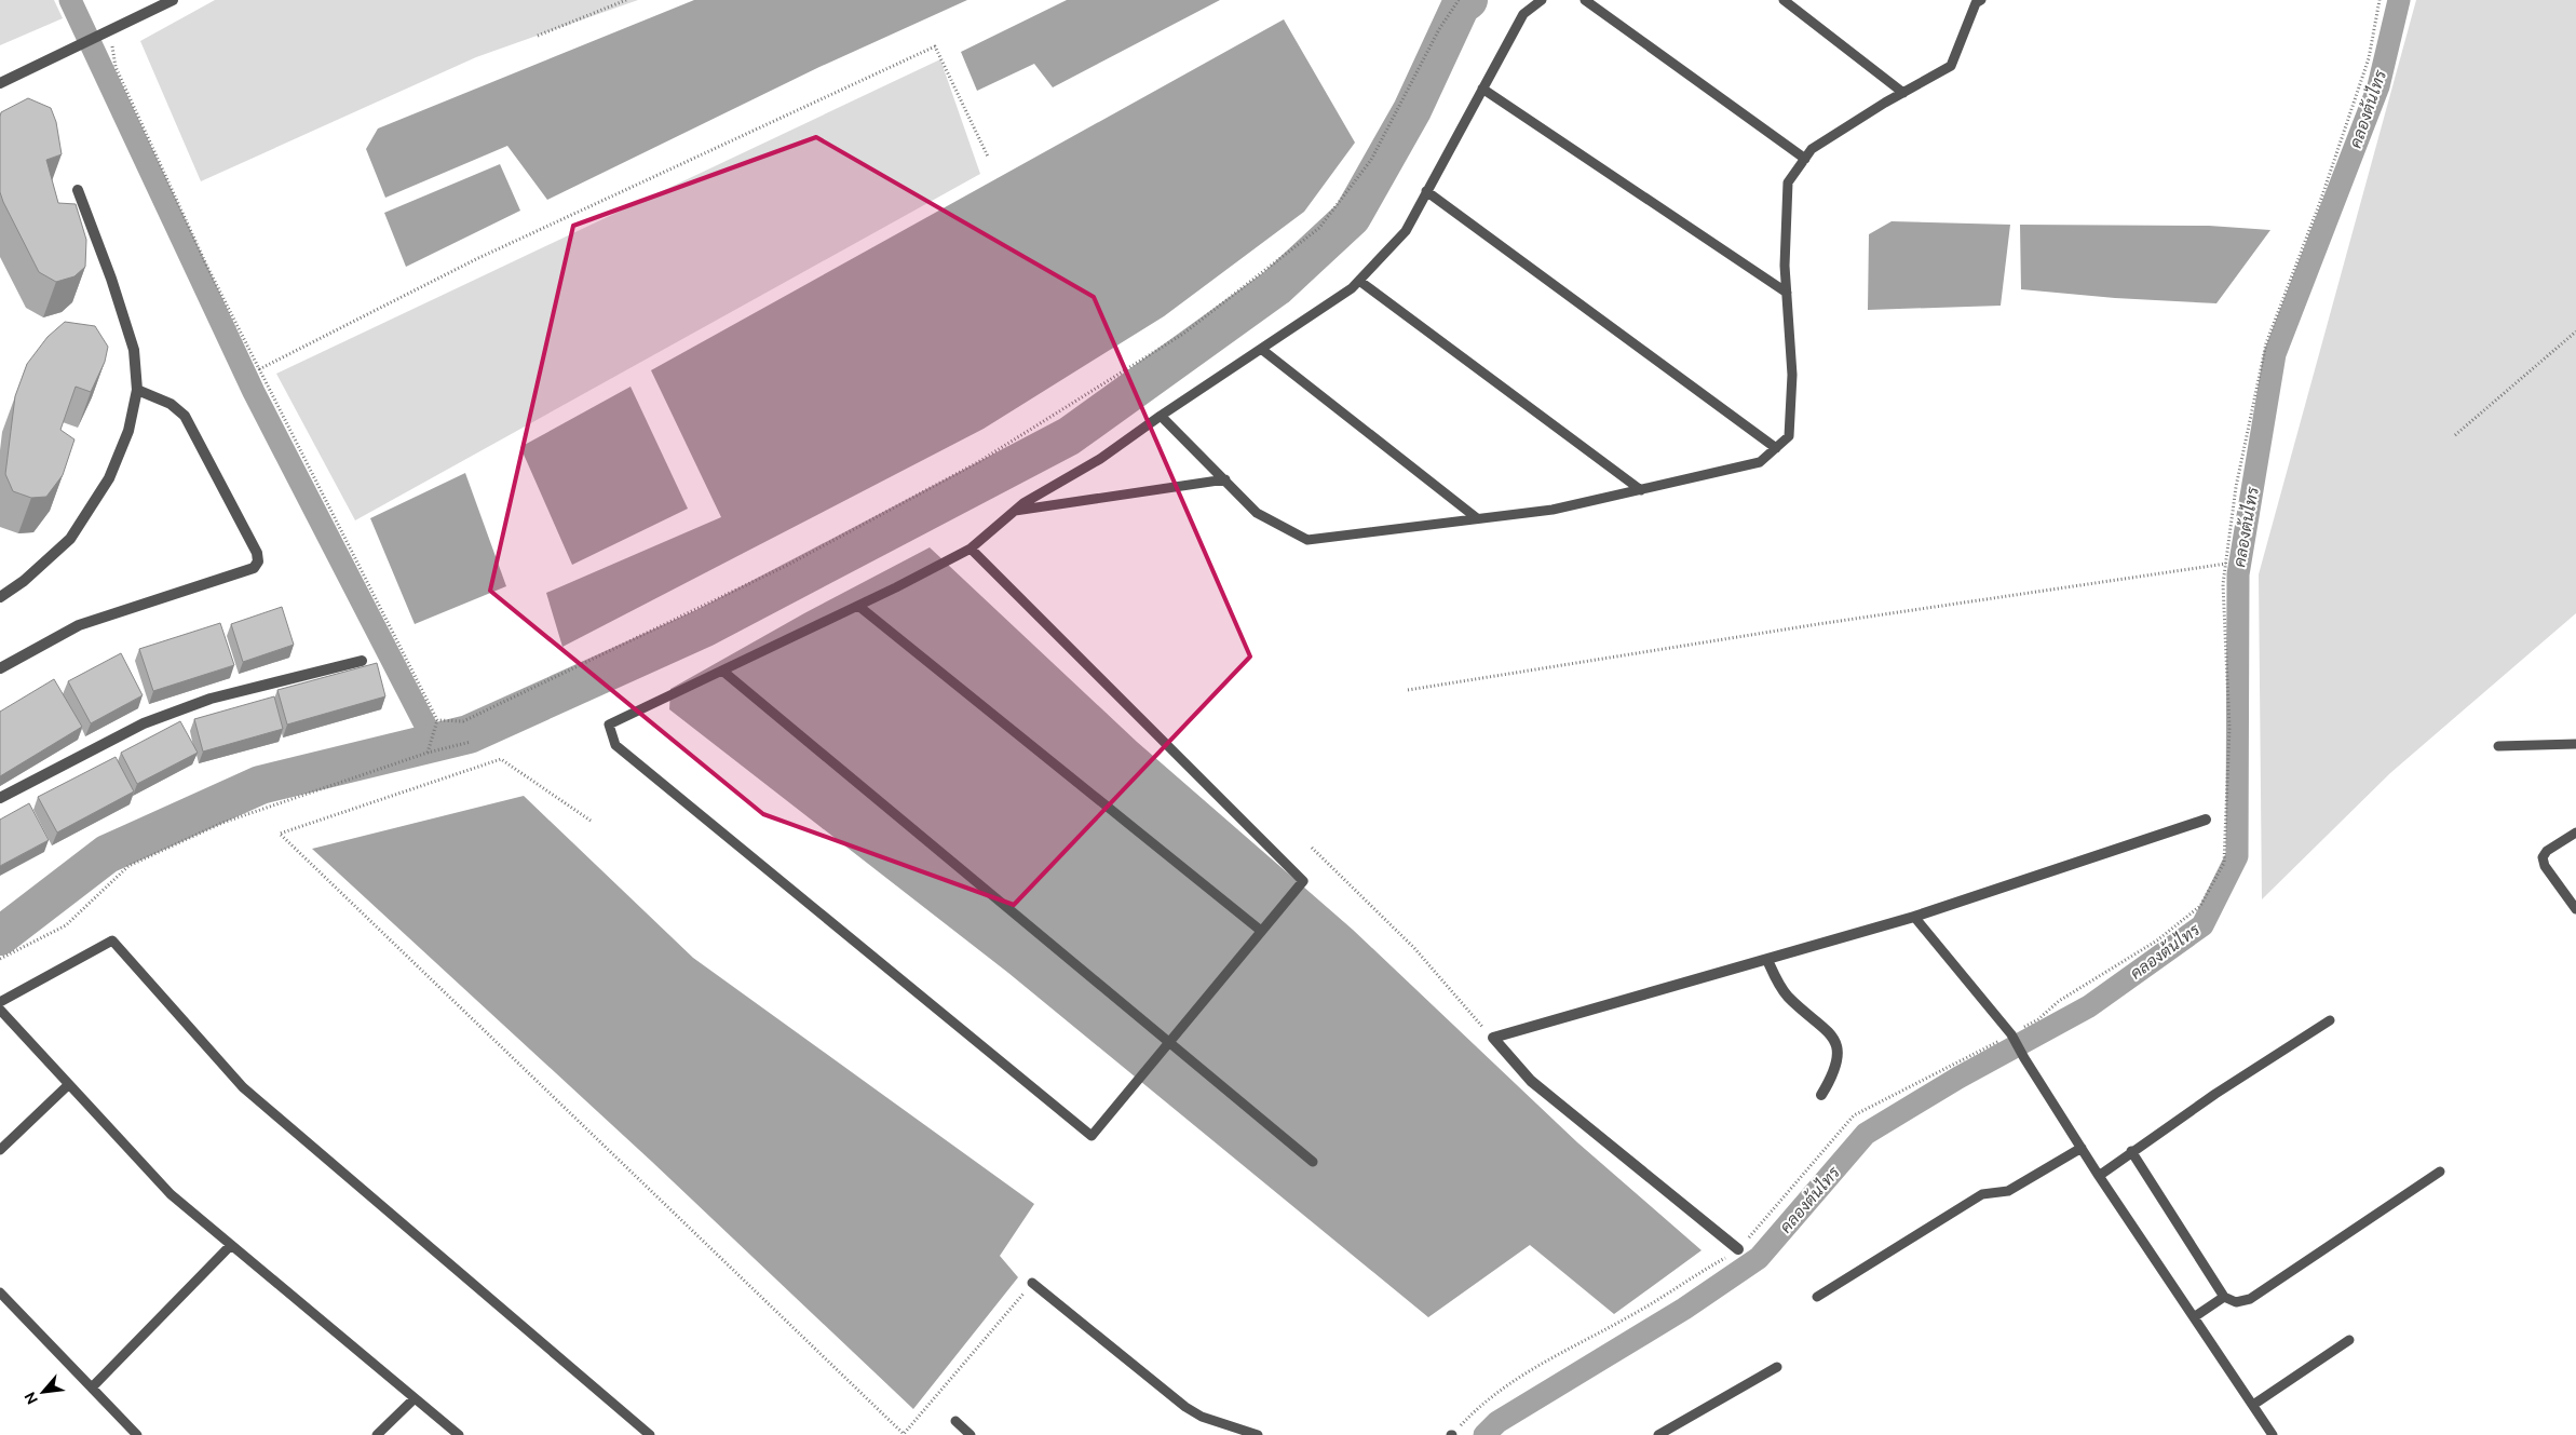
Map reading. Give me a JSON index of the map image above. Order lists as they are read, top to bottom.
{
  "water": ["คลองต้นไทร"],
  "north": "bottom left"
}
